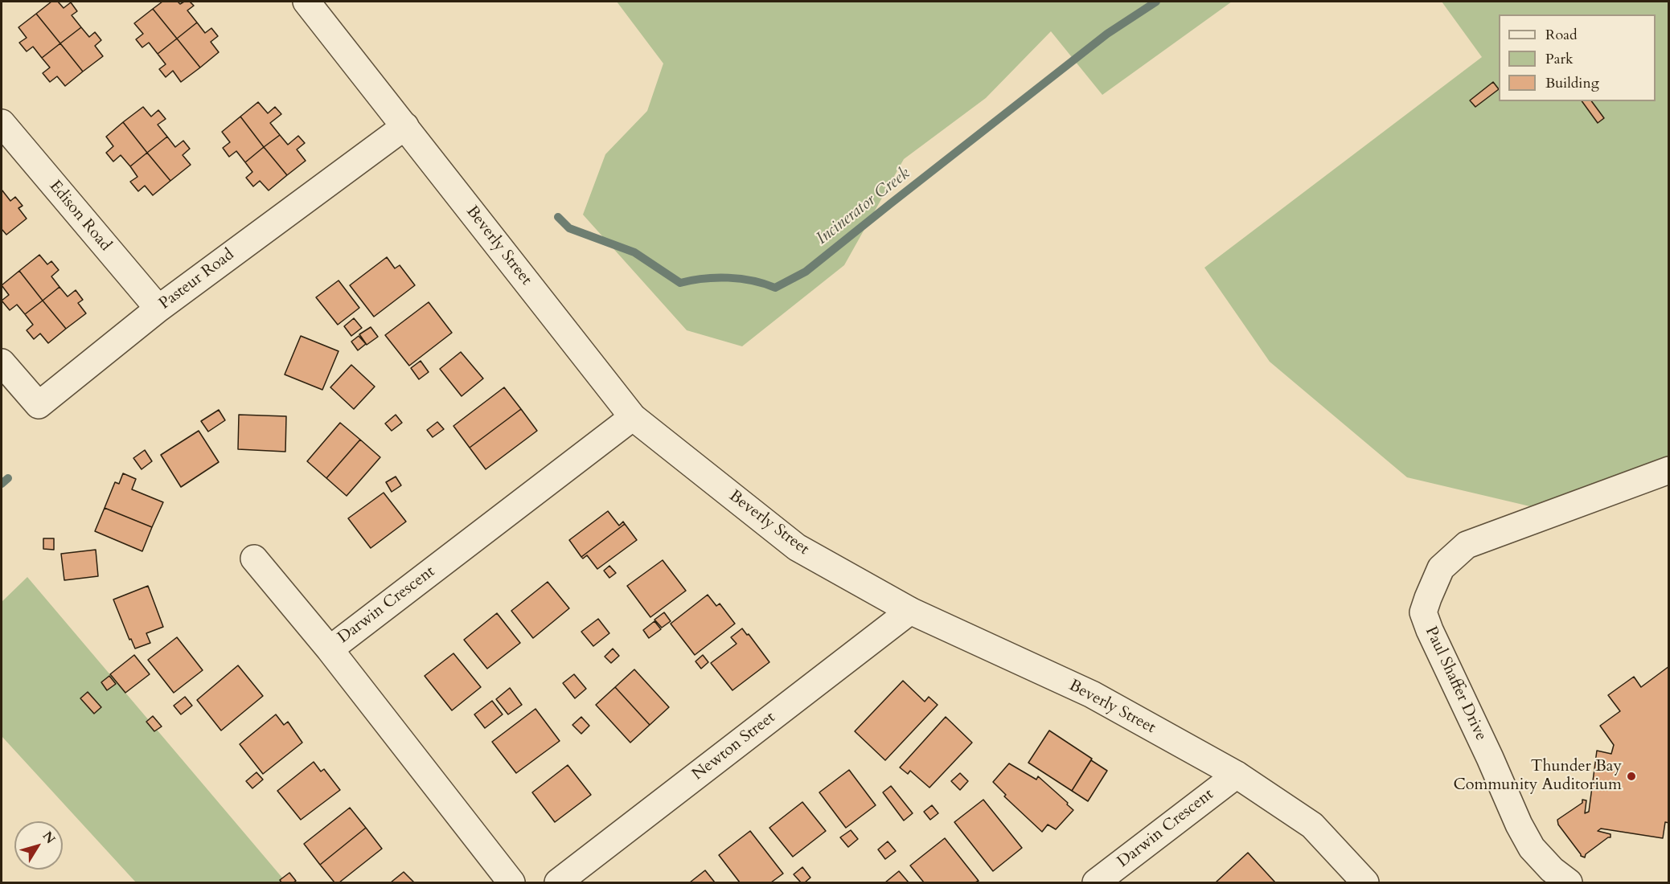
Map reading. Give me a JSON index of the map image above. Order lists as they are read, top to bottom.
{
  "streets": {
    "street": [
      "Edison Road",
      "Beverly Street",
      "Pasteur Road",
      "Darwin Crescent",
      "Paul Shaffer Drive",
      "Newton Street"
    ]
  },
  "crossings": [
    ["Edison Road", "Pasteur Road"],
    ["Beverly Street", "Pasteur Road"],
    ["Beverly Street", "Darwin Crescent"],
    ["Beverly Street", "Newton Street"]
  ],
  "water": ["Incinerator Creek"],
  "places": ["Thunder Bay Community Auditorium"],
  "legend": ["Road", "Park", "Building"],
  "north": "top right"
}
